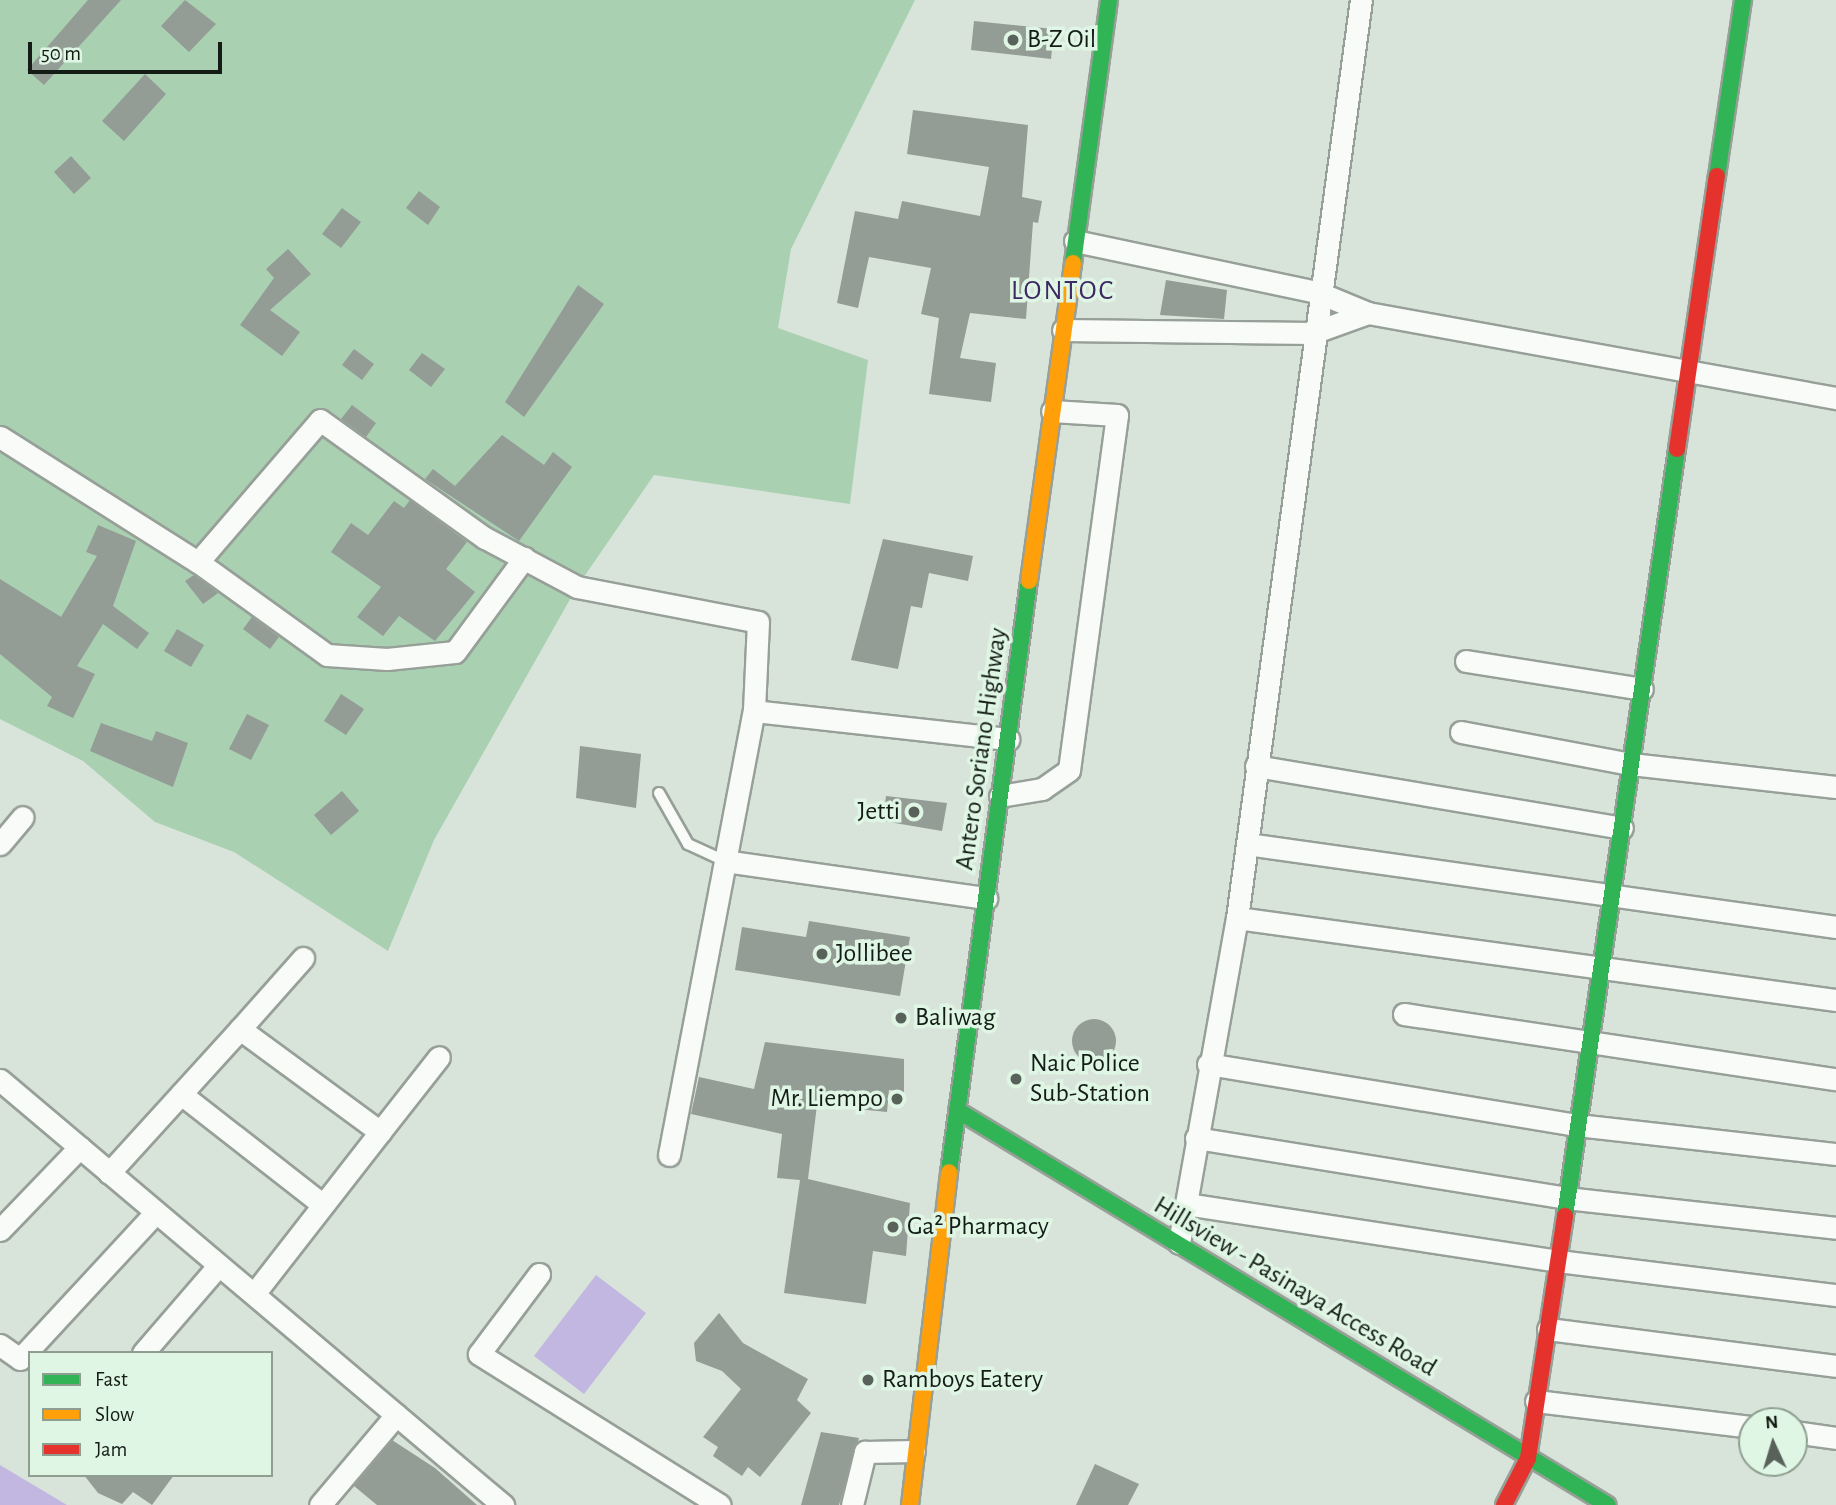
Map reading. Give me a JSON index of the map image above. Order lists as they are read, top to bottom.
{
  "streets": {
    "street": ["Antero Soriano Highway", "Hillsview - Pasinaya Access Road"]
  },
  "crossings": [
    ["Antero Soriano Highway", "Hillsview - Pasinaya Access Road"]
  ],
  "districts": ["LONTOC"],
  "places": [
    "B-Z Oil",
    "Jetti",
    "Jollibee",
    "Baliwag",
    "Naic Police Sub-Station",
    "Mr. Liempo",
    "Ga² Pharmacy",
    "Ramboys Eatery"
  ],
  "legend": ["Fast", "Slow", "Jam"],
  "scale_bar": "50 m",
  "north": "top"
}
